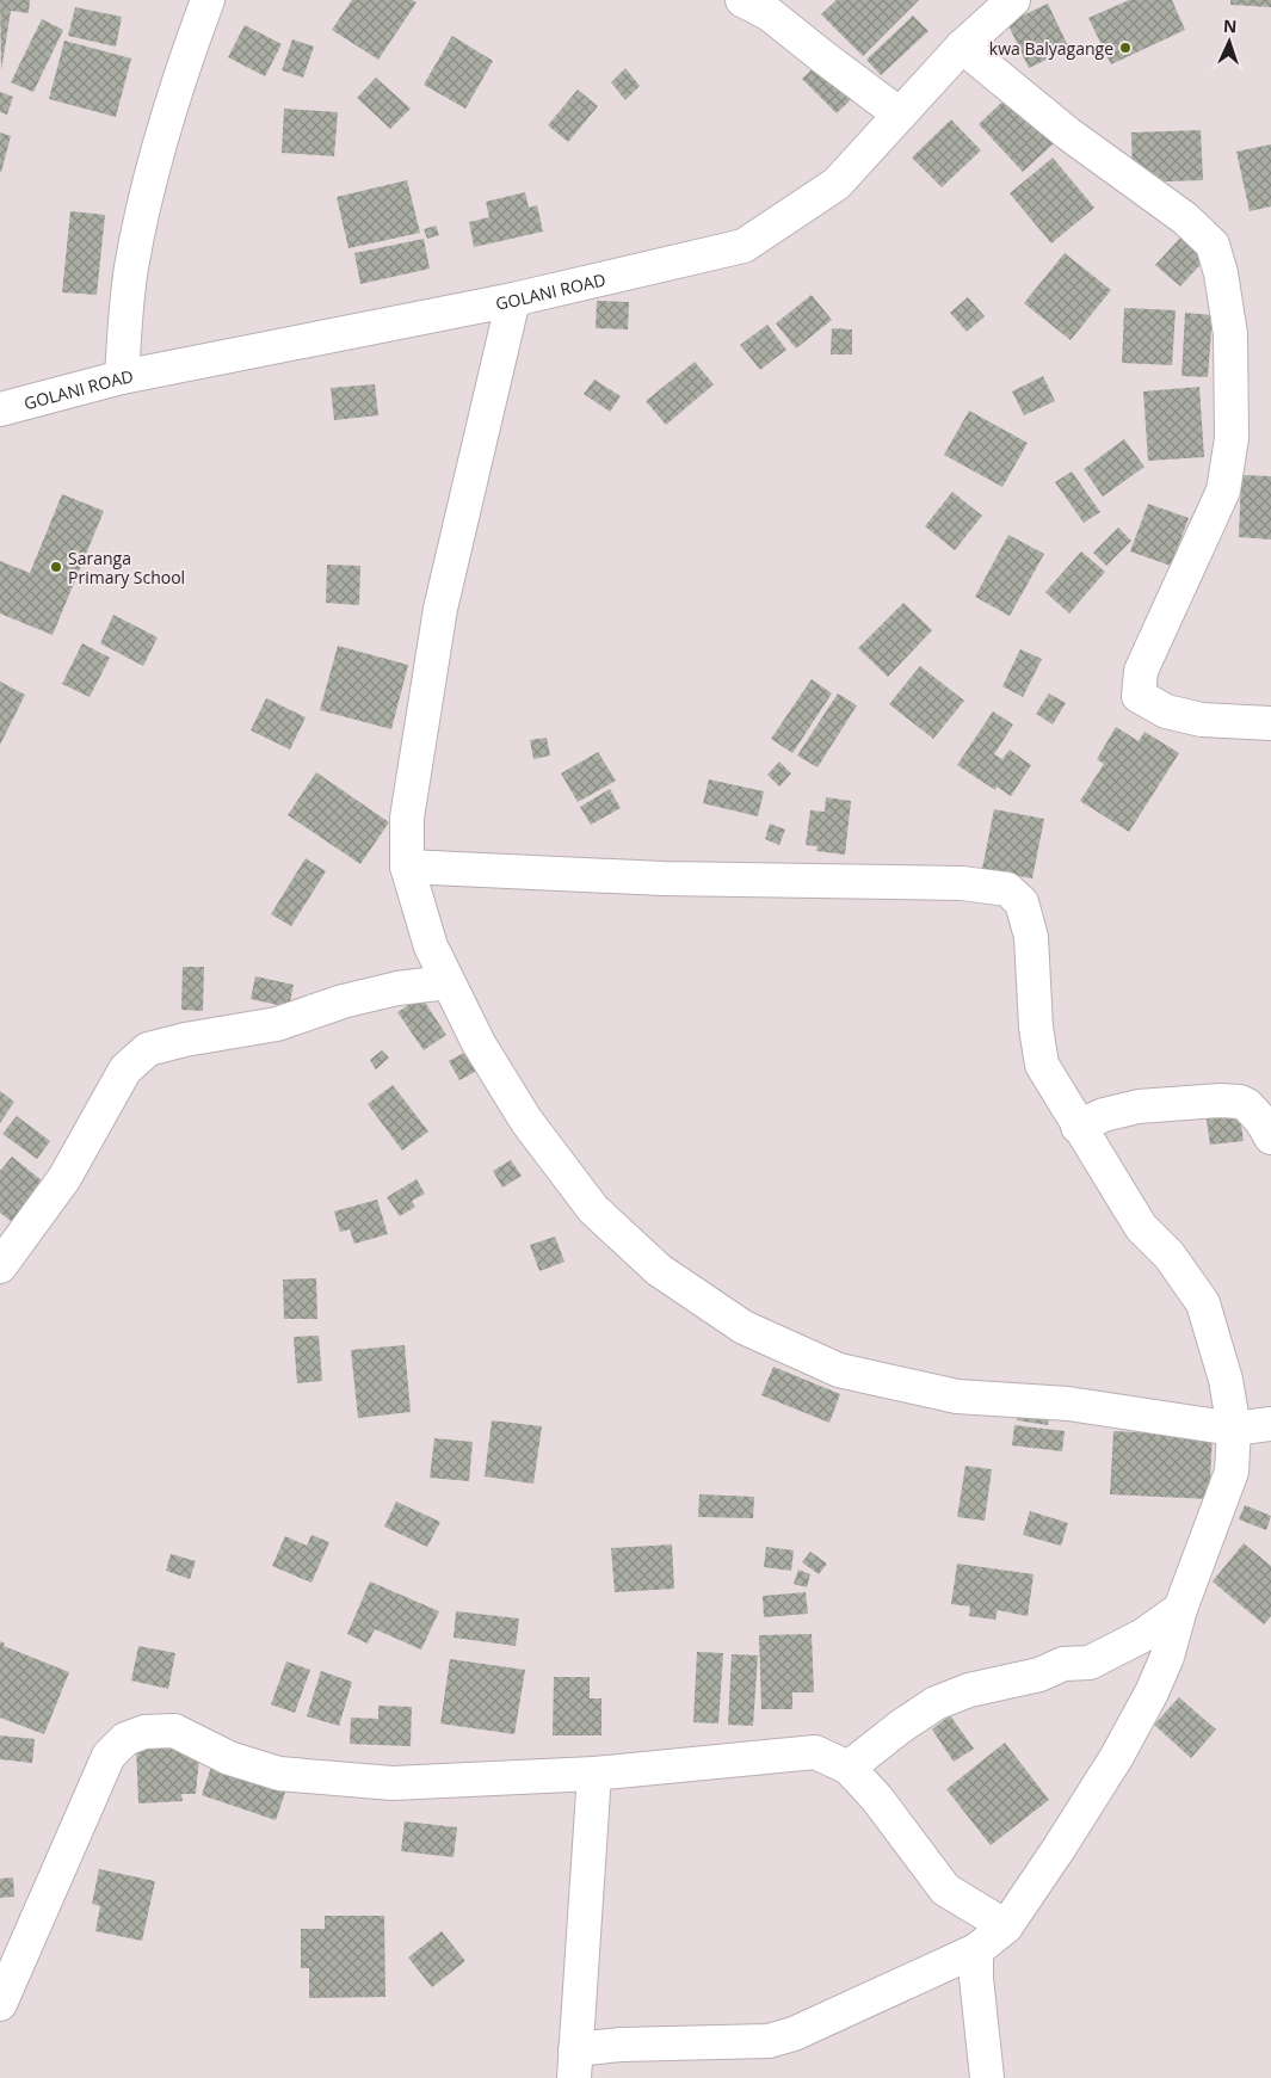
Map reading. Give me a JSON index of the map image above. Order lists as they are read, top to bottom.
{
  "streets": {
    "street": ["GOLANI ROAD"]
  },
  "places": ["kwa Balyagange", "Saranga Primary School"],
  "north": "top"
}
